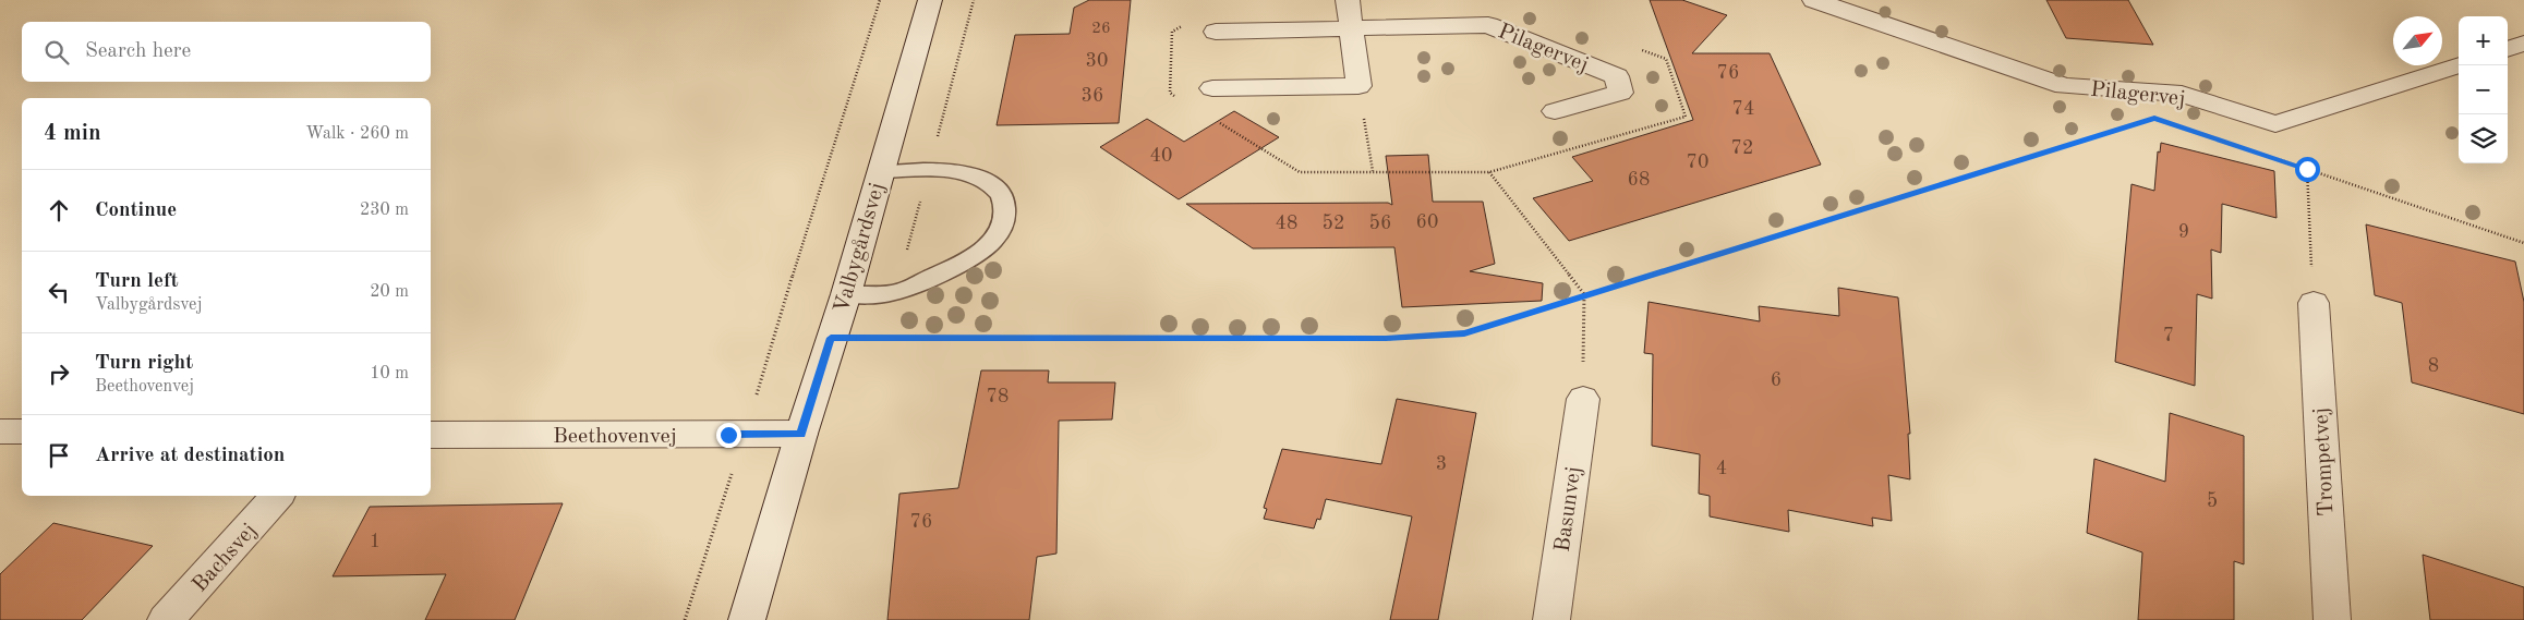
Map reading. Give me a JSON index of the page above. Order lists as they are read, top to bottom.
{
  "streets": {
    "street": [
      "Pilagervej",
      "Valbygårdsvej",
      "Beethovenvej",
      "Trompetvej",
      "Basunvej",
      "Bachsvej"
    ]
  },
  "crossings": [
    ["Valbygårdsvej", "Beethovenvej"]
  ],
  "house_numbers": [
    "26",
    "30",
    "76",
    "36",
    "74",
    "72",
    "40",
    "70",
    "68",
    "60",
    "48",
    "52",
    "56",
    "9",
    "7",
    "8",
    "6",
    "78",
    "3",
    "4",
    "5",
    "76",
    "1"
  ],
  "north": "top right",
  "page": {
    "map_buttons": ["+", "−"],
    "search": "Search here",
    "heading": ["4 min", "Walk · 260 m"],
    "list": [
      ["Continue", "230 m"],
      ["Turn left", "Valbygårdsvej", "20 m"],
      ["Turn right", "Beethovenvej", "10 m"],
      "Arrive at destination"
    ]
  }
}
